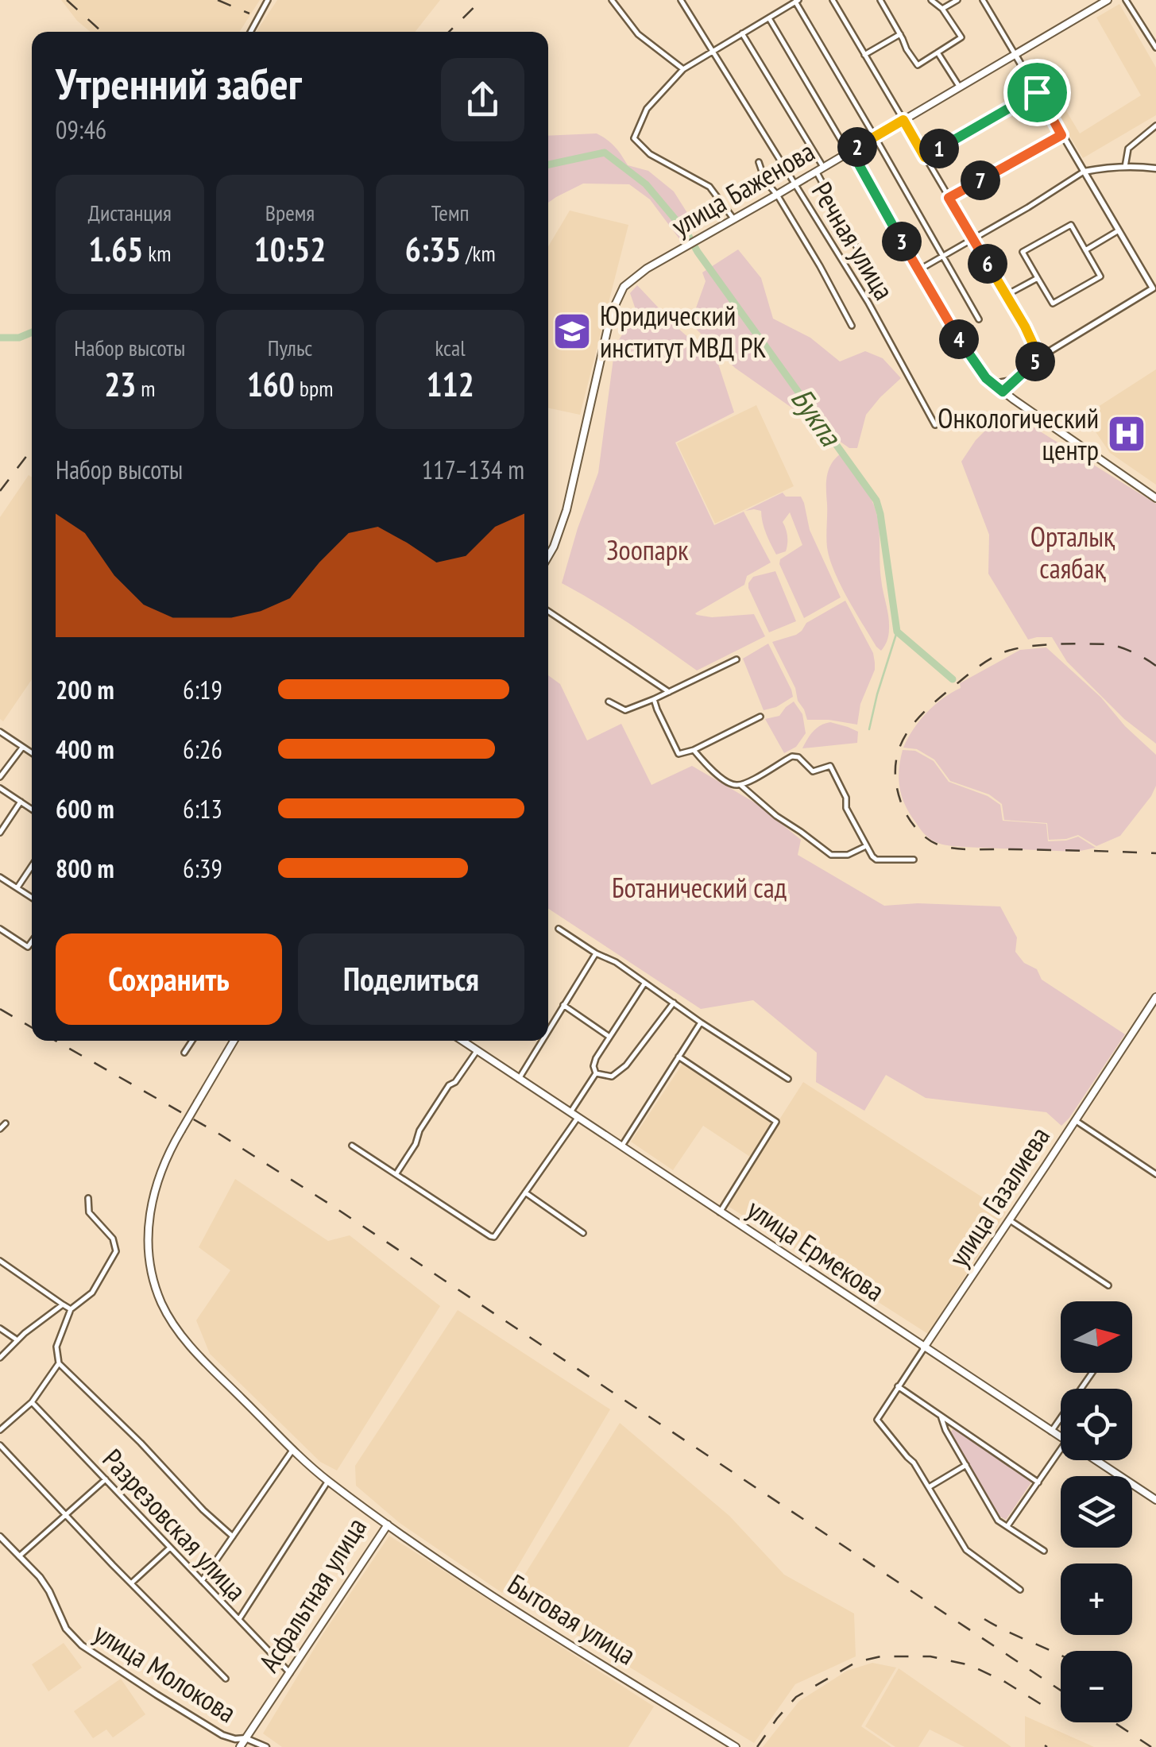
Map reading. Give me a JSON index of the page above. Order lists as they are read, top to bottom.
{
  "streets": {
    "main road": [
      "улица Баженова",
      "улица Газалиева",
      "улица Ермекова",
      "Асфальтная улица",
      "Бытовая улица"
    ],
    "street": ["Речная улица", "Разрезовская улица", "улица Молокова"]
  },
  "crossings": [
    ["улица Баженова", "Речная улица"],
    ["улица Газалиева", "улица Ермекова"],
    ["Разрезовская улица", "Асфальтная улица"],
    ["Асфальтная улица", "Бытовая улица"],
    ["Асфальтная улица", "улица Молокова"]
  ],
  "water": ["Букпа"],
  "parks": ["Орталық саябақ", "Зоопарк", "Ботанический сад"],
  "places": {
    "school or university": ["Юридический институт МВД РК"],
    "hospital": ["Онкологический центр"]
  },
  "north": "right",
  "page": {
    "heading": ["Утренний забег", "09:46"],
    "pins": [
      "2",
      "1",
      "7",
      "3",
      "6",
      "4",
      "5"
    ],
    "stats": [
      ["Дистанция", "1.65 km"],
      ["Время", "10:52"],
      ["Темп", "6:35 /km"],
      ["Набор высоты", "23 m"],
      ["Пульс", "160 bpm"],
      ["kcal", "112"]
    ],
    "chart": ["Набор высоты", "117–134 m"],
    "list": [
      {
        "name": "200 m",
        "note": "6:19"
      },
      {
        "name": "400 m",
        "note": "6:26"
      },
      {
        "name": "600 m",
        "note": "6:13"
      },
      {
        "name": "800 m",
        "note": "6:39"
      }
    ],
    "buttons": ["Сохранить", "Поделиться"],
    "map_buttons": ["+", "−"]
  }
}
